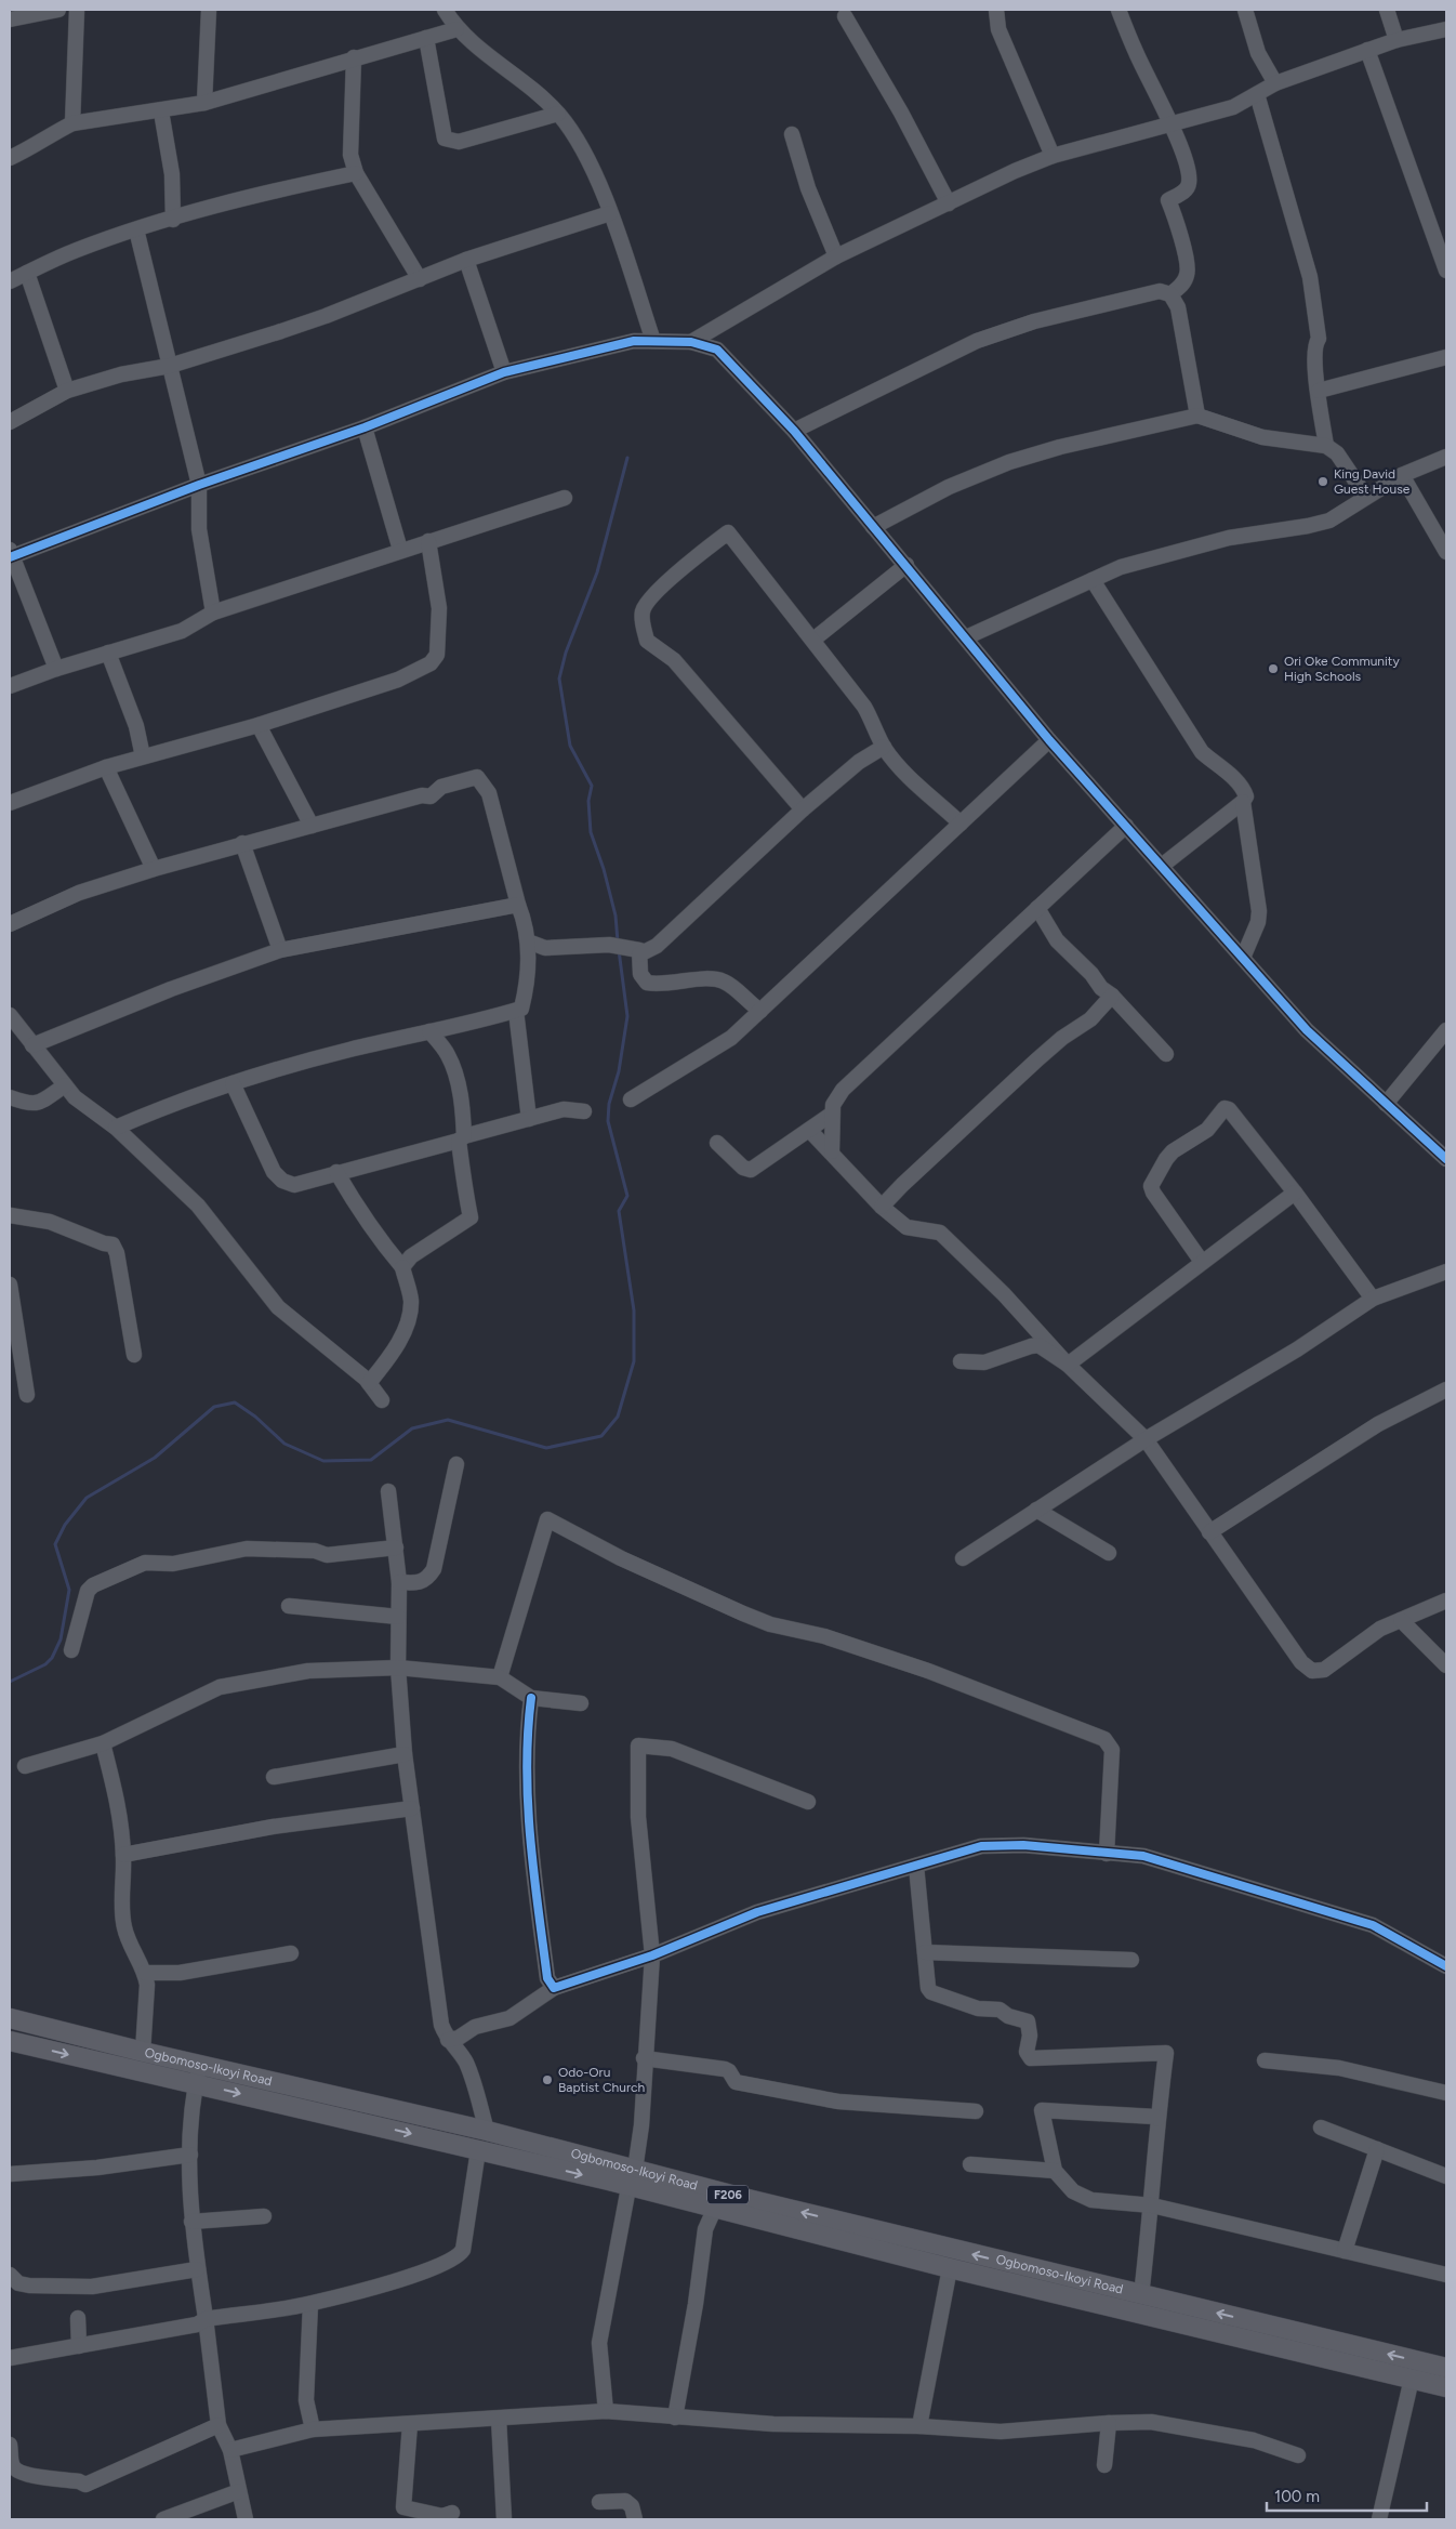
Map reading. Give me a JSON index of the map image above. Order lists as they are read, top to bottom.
{
  "streets": {
    "main road": ["Ogbomoso-Ikoyi Road", "F206"]
  },
  "places": ["King David Guest House", "Ori Oke Community High Schools", "Odo-Oru Baptist Church"],
  "scale_bar": "100 m"
}
